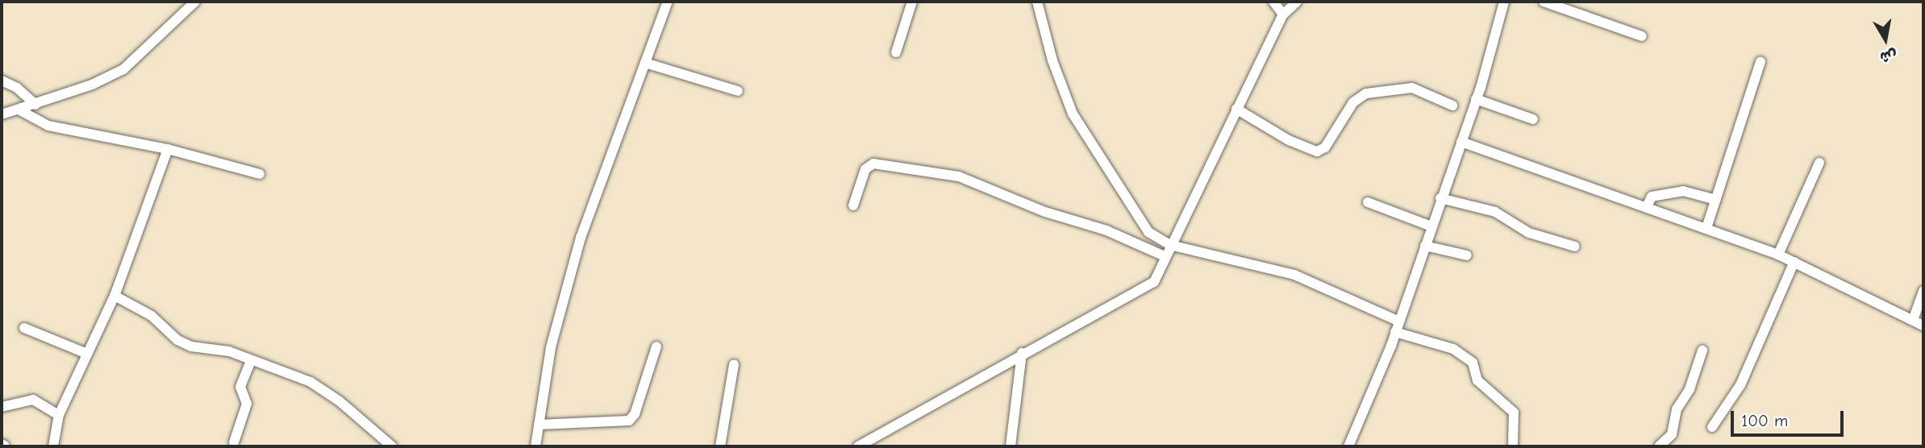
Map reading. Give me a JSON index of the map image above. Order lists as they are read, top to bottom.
{
  "scale_bar": "100 m",
  "north": "bottom"
}
